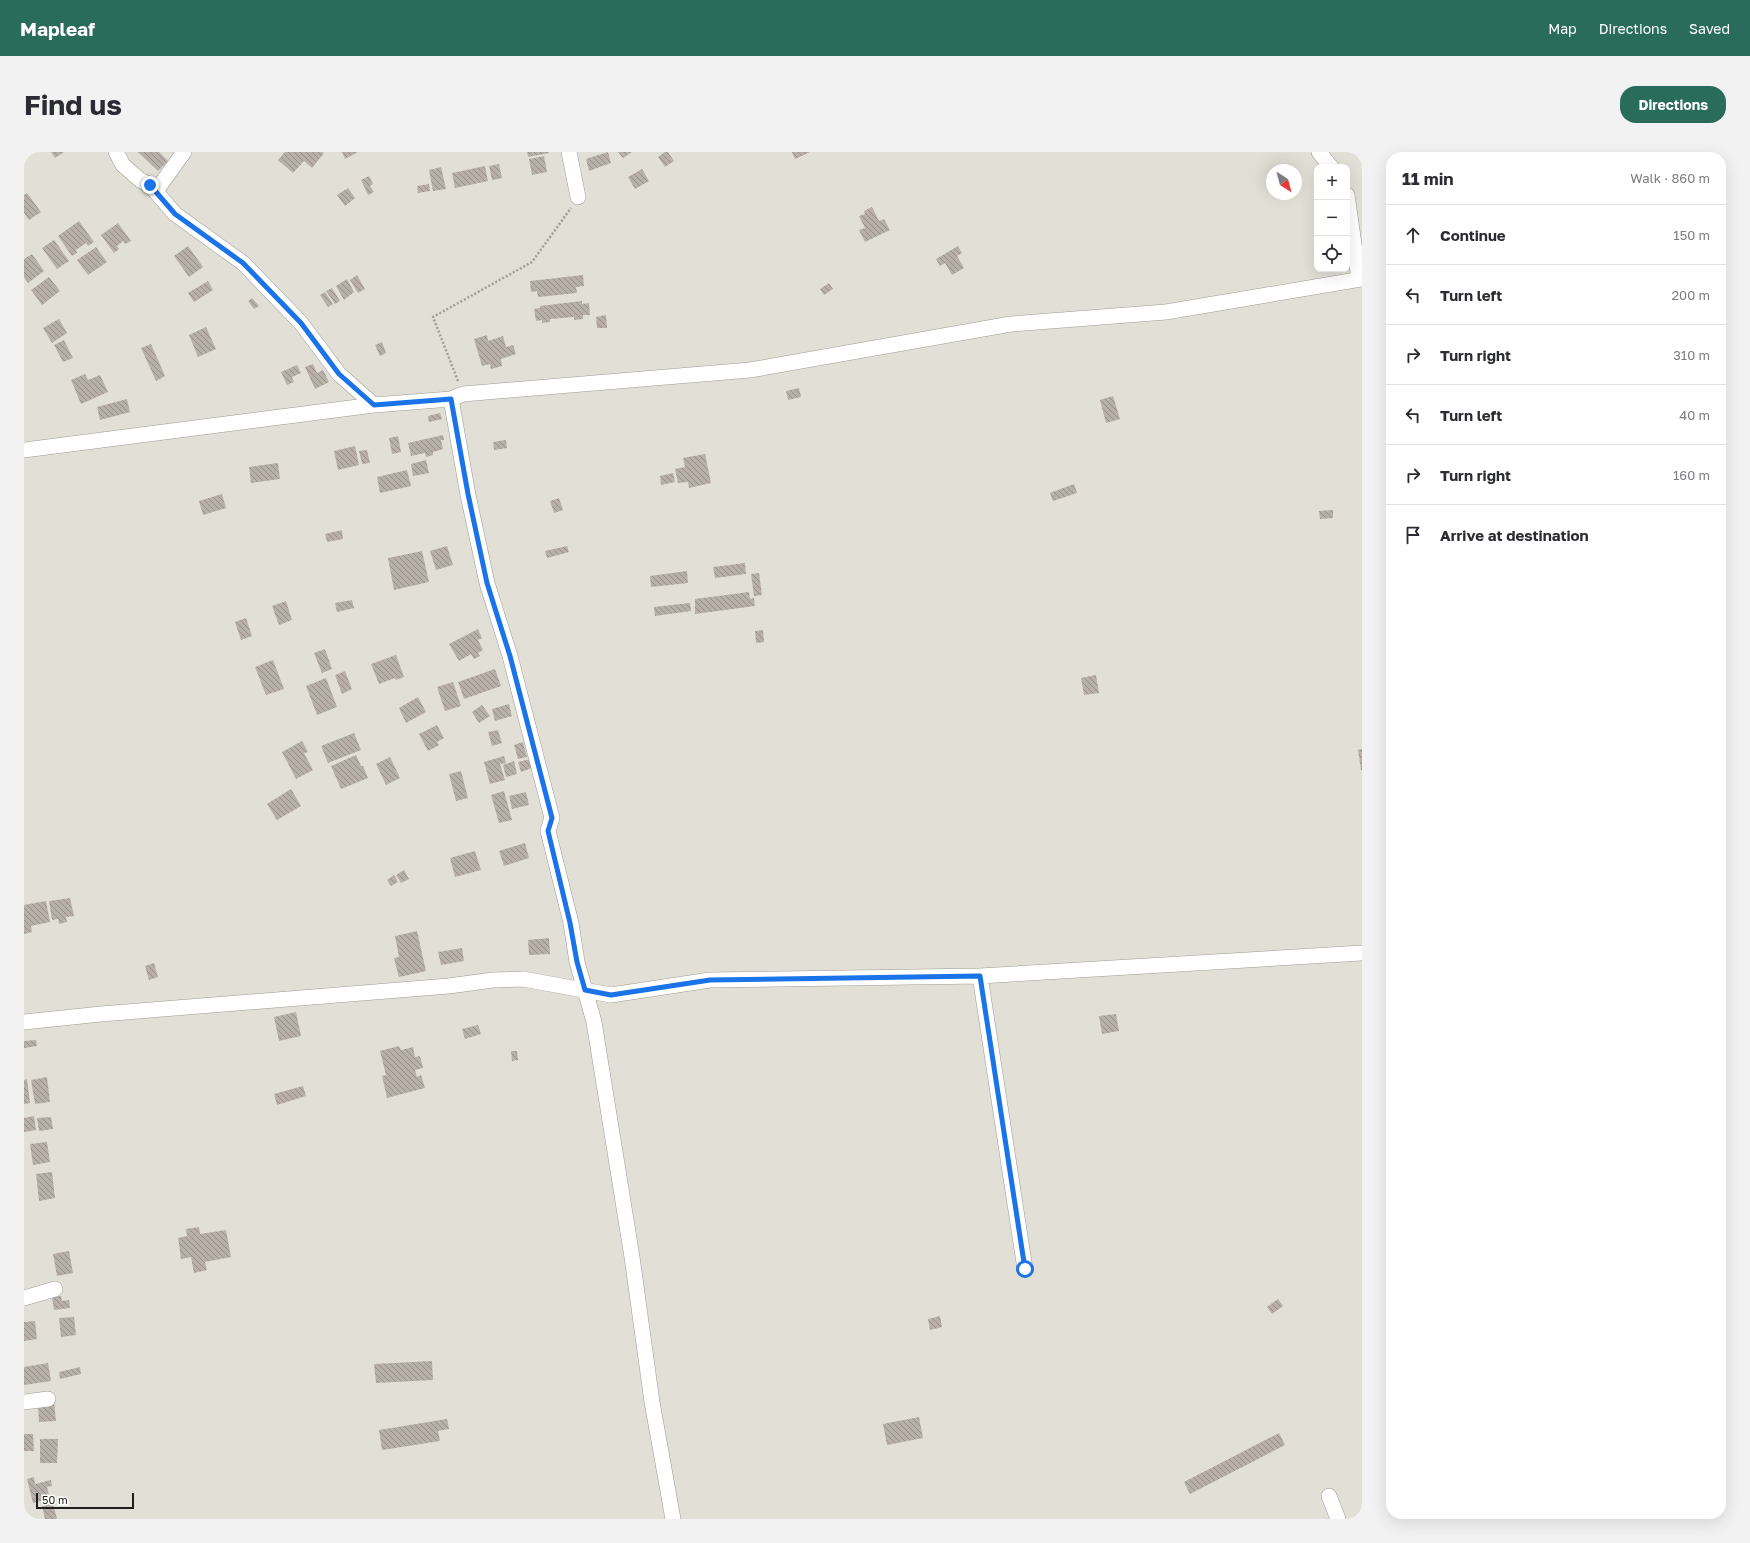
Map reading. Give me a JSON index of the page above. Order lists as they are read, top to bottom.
{
  "scale_bar": "50 m",
  "north": "bottom right",
  "page": {
    "header": "Mapleaf",
    "nav": ["Map", "Directions", "Saved"],
    "buttons": "Directions",
    "title": "Find us",
    "heading": ["11 min", "Walk · 860 m"],
    "map_buttons": ["+", "−"],
    "list": [
      ["Continue", "150 m"],
      ["Turn left", "200 m"],
      ["Turn right", "310 m"],
      ["Turn left", "40 m"],
      ["Turn right", "160 m"],
      "Arrive at destination"
    ],
    "scale": "50 m"
  }
}
